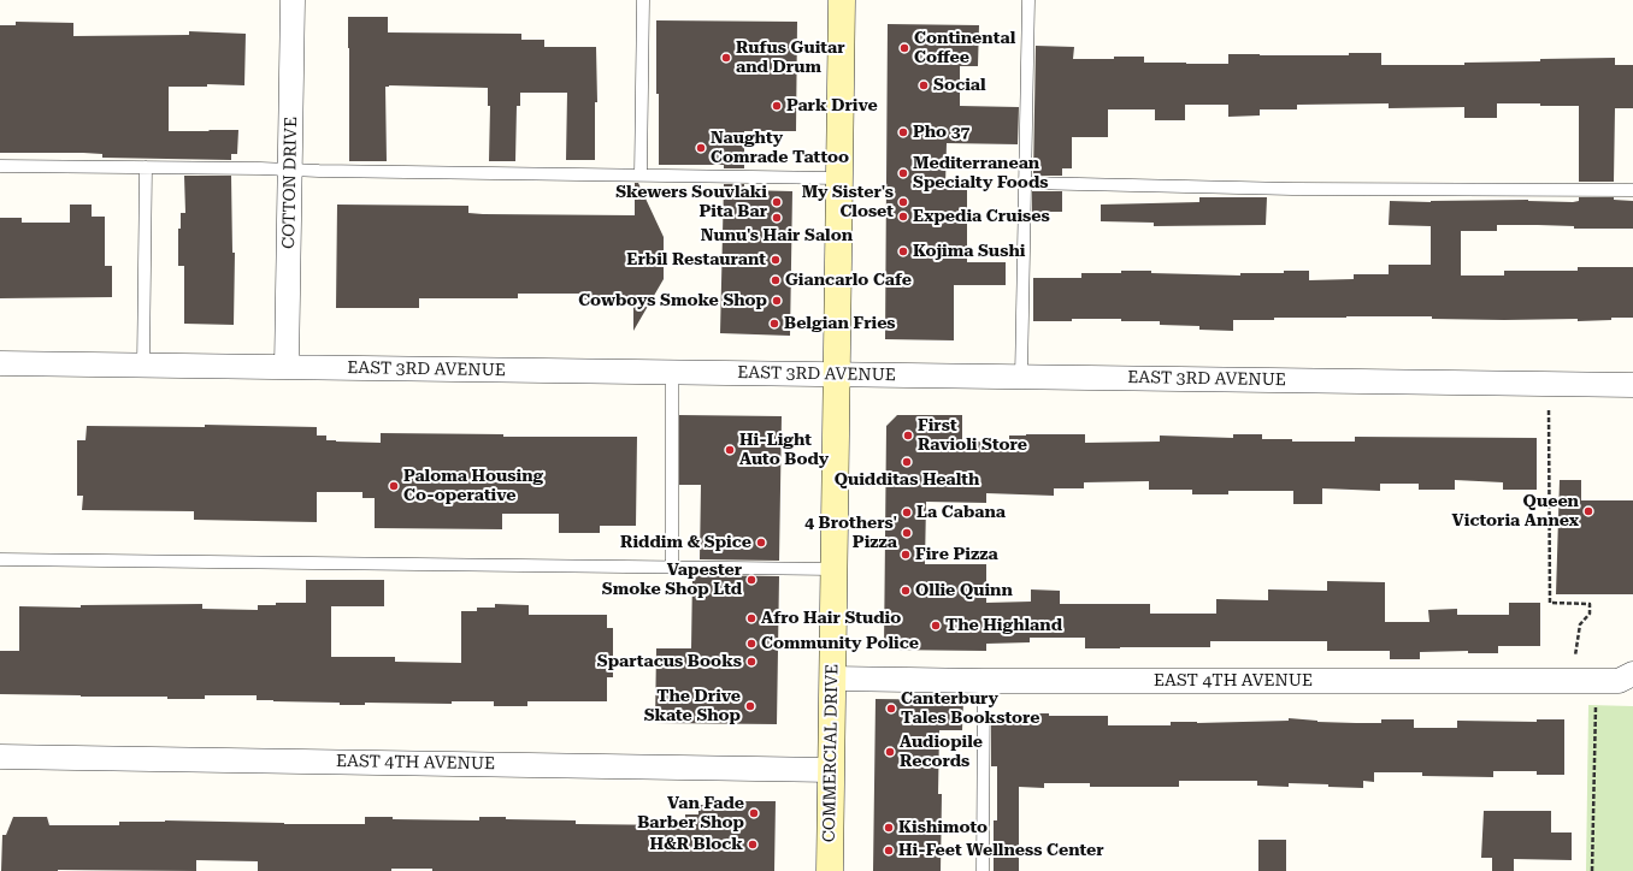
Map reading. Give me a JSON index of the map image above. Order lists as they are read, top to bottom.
{
  "streets": {
    "street": [
      "COTTON DRIVE",
      "EAST 3RD AVENUE",
      "EAST 4TH AVENUE",
      "COMMERCIAL DRIVE"
    ]
  },
  "crossings": [
    ["COTTON DRIVE", "EAST 3RD AVENUE"],
    ["EAST 3RD AVENUE", "COMMERCIAL DRIVE"],
    ["EAST 4TH AVENUE", "COMMERCIAL DRIVE"]
  ],
  "places": [
    "Continental Coffee",
    "Rufus Guitar and Drum",
    "Social",
    "Park Drive",
    "Pho 37",
    "Naughty Comrade Tattoo",
    "Mediterranean Specialty Foods",
    "Skewers Souvlaki Pita Bar",
    "My Sister's Closet",
    "Expedia Cruises",
    "Nunu's Hair Salon",
    "Kojima Sushi",
    "Erbil Restaurant",
    "Giancarlo Cafe",
    "Cowboys Smoke Shop",
    "Belgian Fries",
    "First Ravioli Store",
    "Hi-Light Auto Body",
    "Quidditas Health",
    "Paloma Housing Co-operative",
    "Queen Victoria Annex",
    "La Cabana",
    "4 Brothers' Pizza",
    "Riddim & Spice",
    "Fire Pizza",
    "Vapester Smoke Shop Ltd",
    "Ollie Quinn",
    "Afro Hair Studio",
    "The Highland",
    "Community Police",
    "Spartacus Books",
    "The Drive Skate Shop",
    "Canterbury Tales Bookstore",
    "Audiopile Records",
    "Van Fade Barber Shop",
    "Kishimoto",
    "H&R Block",
    "Hi-Feet Wellness Center"
  ]
}
